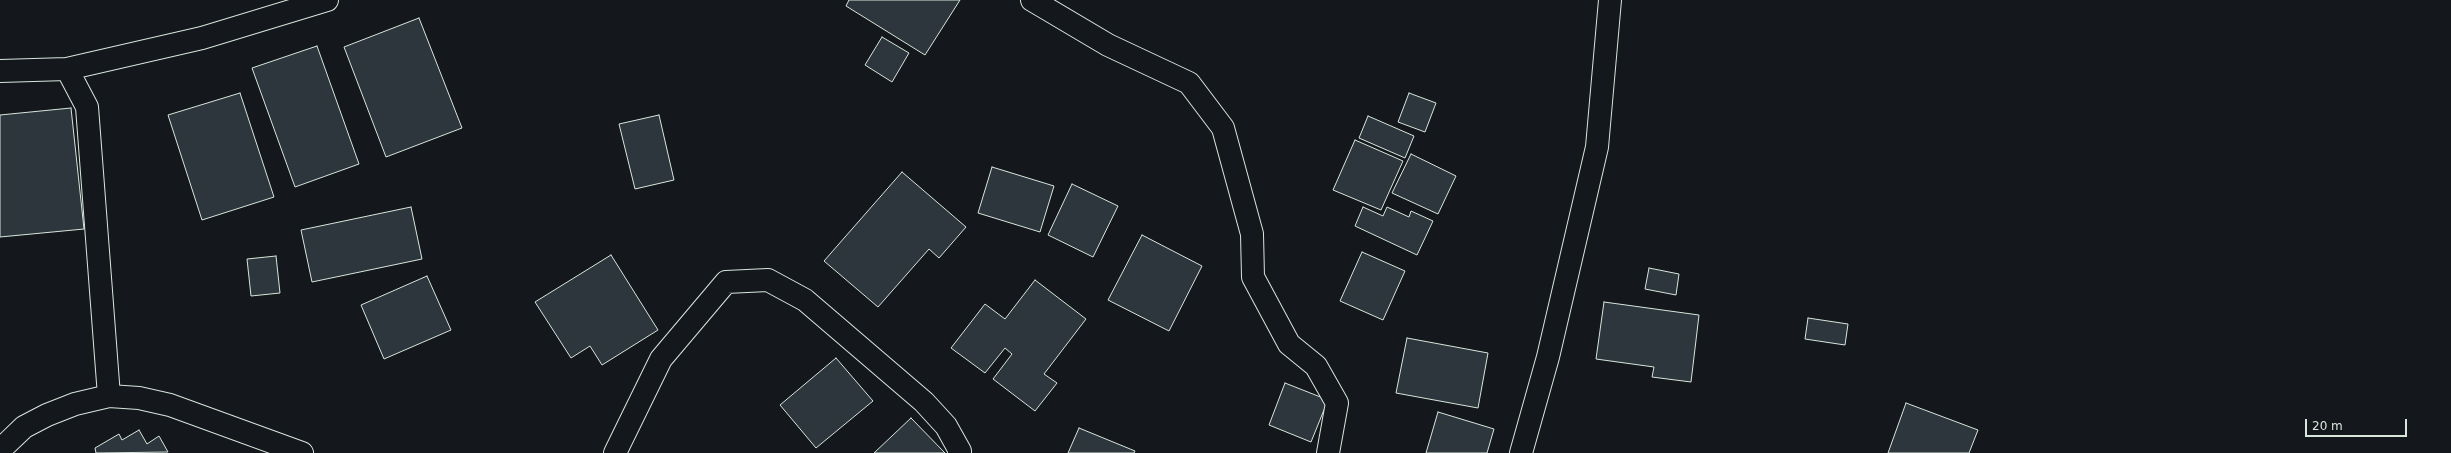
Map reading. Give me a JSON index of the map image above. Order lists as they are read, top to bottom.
{
  "scale_bar": "20 m"
}
